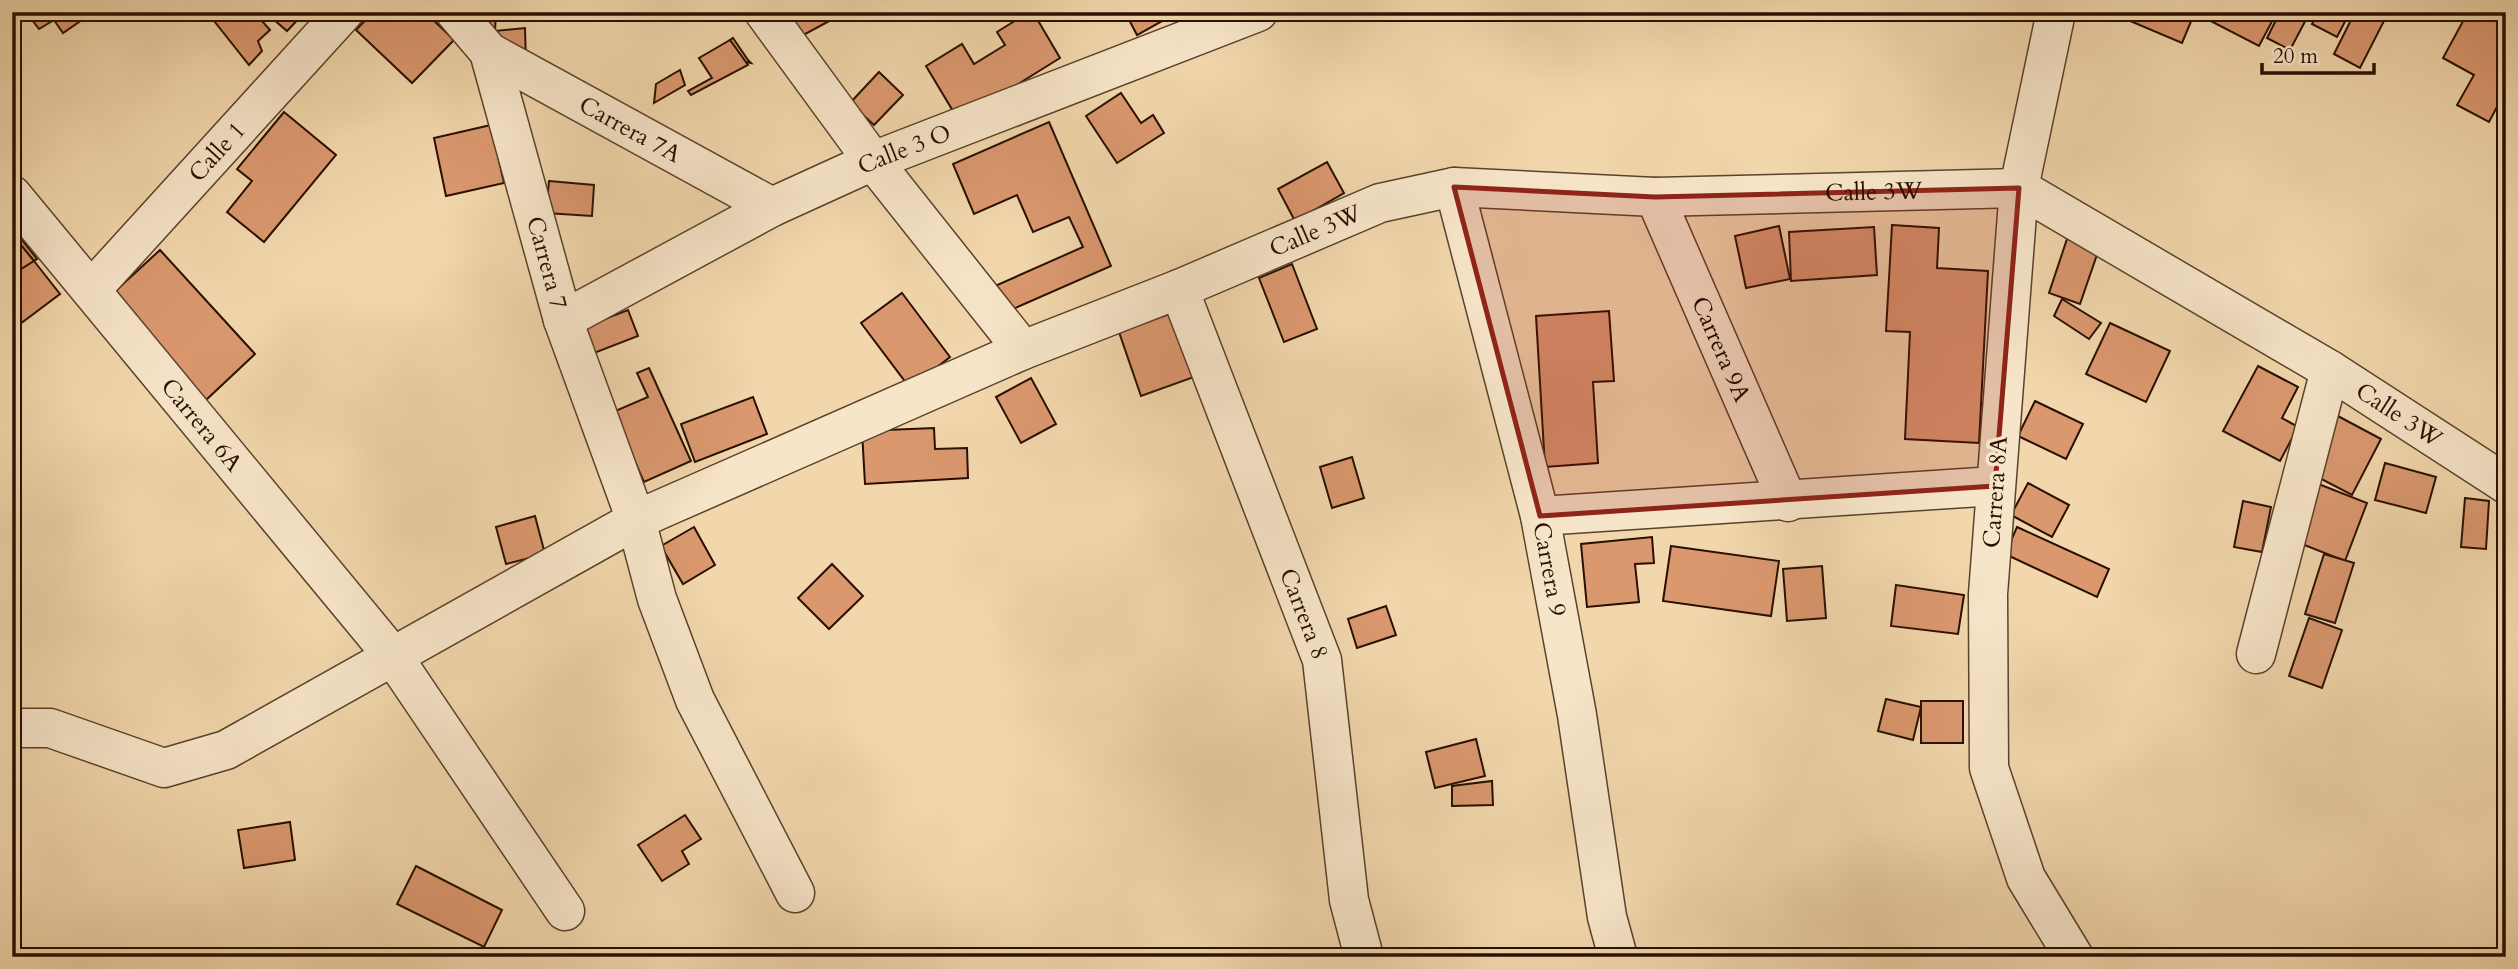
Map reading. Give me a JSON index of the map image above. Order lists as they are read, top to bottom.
{
  "streets": {
    "street": [
      "Carrera 7A",
      "Calle 3 O",
      "Calle 1",
      "Calle 3W",
      "Carrera 7",
      "Carrera 9A",
      "Carrera 6A",
      "Carrera 8A",
      "Carrera 9",
      "Carrera 8"
    ]
  },
  "crossings": [
    ["Carrera 7A", "Calle 3 O"],
    ["Carrera 7A", "Carrera 7"],
    ["Calle 3 O", "Carrera 7"],
    ["Calle 1", "Carrera 6A"],
    ["Calle 3W", "Carrera 7"],
    ["Calle 3W", "Carrera 9A"],
    ["Calle 3W", "Carrera 6A"],
    ["Calle 3W", "Carrera 8A"],
    ["Calle 3W", "Carrera 9"],
    ["Calle 3W", "Carrera 8"]
  ],
  "scale_bar": "20 m"
}
